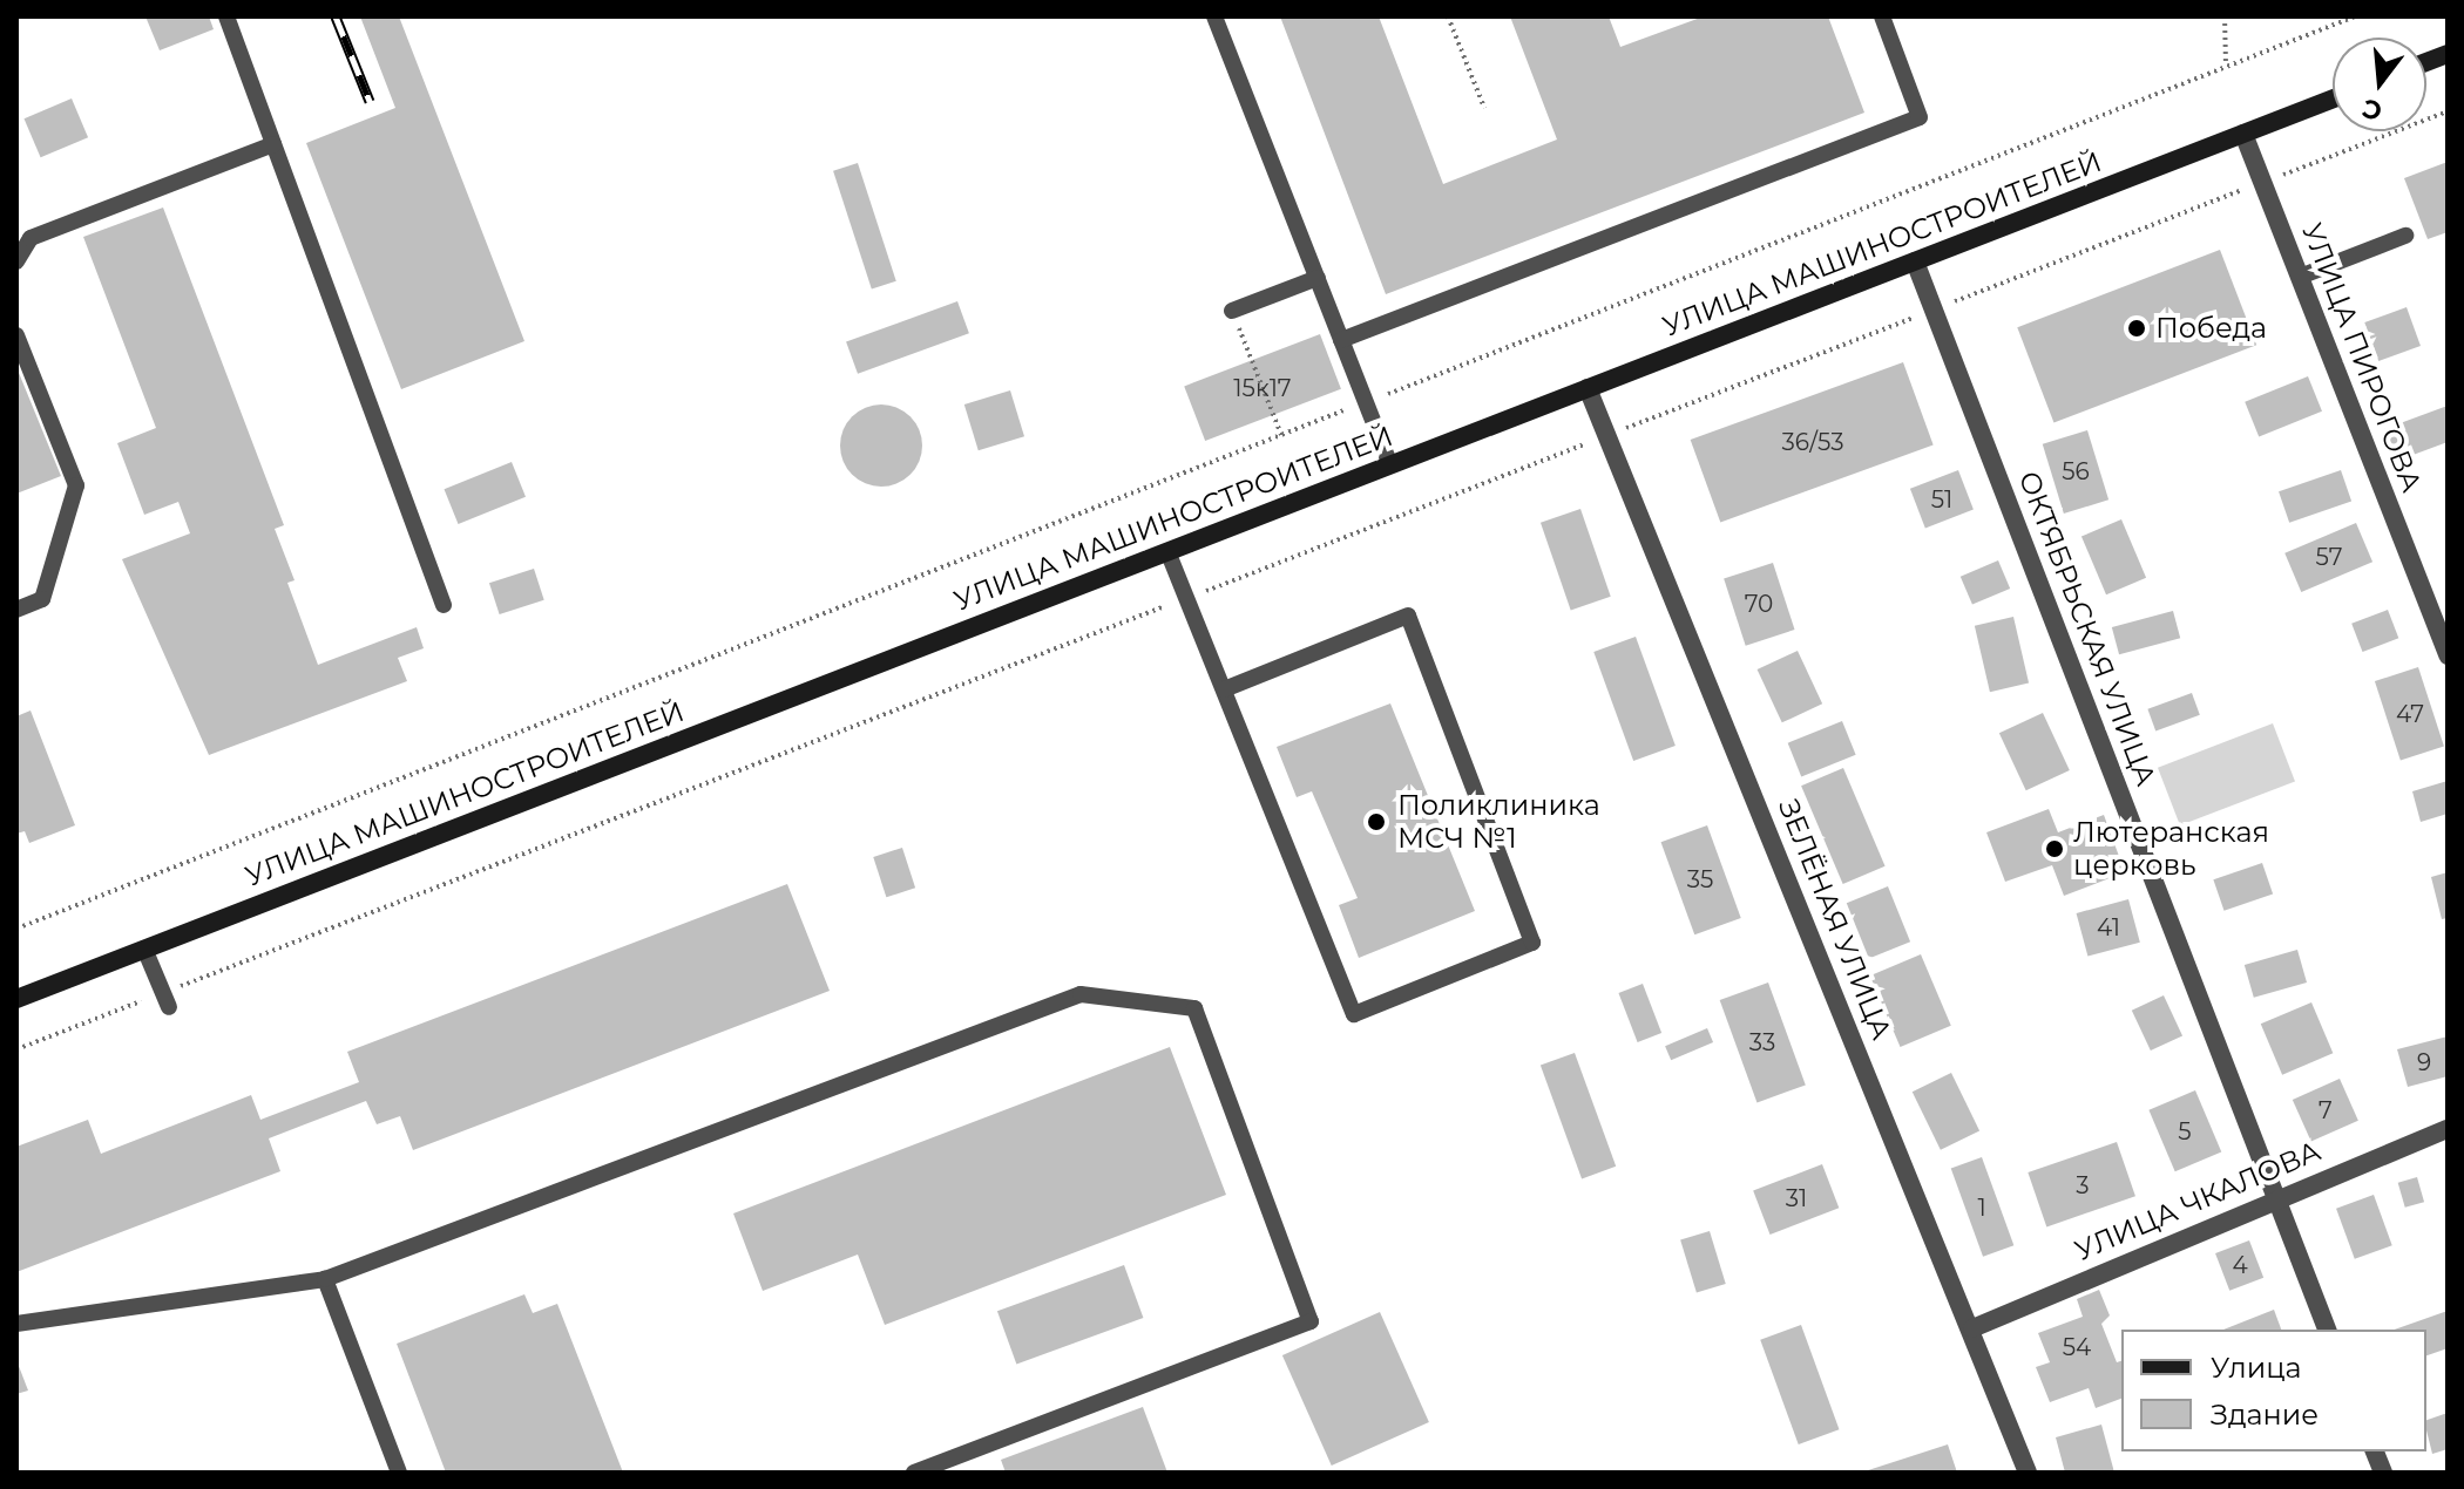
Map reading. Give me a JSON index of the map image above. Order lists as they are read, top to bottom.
{
  "streets": {
    "main road": ["УЛИЦА МАШИНОСТРОИТЕЛЕЙ"],
    "street": [
      "УЛИЦА ПИРОГОВА",
      "ОКТЯБРЬСКАЯ УЛИЦА",
      "ЗЕЛЁНАЯ УЛИЦА",
      "УЛИЦА ЧКАЛОВА"
    ]
  },
  "crossings": [
    ["УЛИЦА МАШИНОСТРОИТЕЛЕЙ", "УЛИЦА ПИРОГОВА"],
    ["УЛИЦА МАШИНОСТРОИТЕЛЕЙ", "ОКТЯБРЬСКАЯ УЛИЦА"],
    ["УЛИЦА МАШИНОСТРОИТЕЛЕЙ", "ЗЕЛЁНАЯ УЛИЦА"],
    ["ОКТЯБРЬСКАЯ УЛИЦА", "УЛИЦА ЧКАЛОВА"],
    ["ЗЕЛЁНАЯ УЛИЦА", "УЛИЦА ЧКАЛОВА"]
  ],
  "places": ["Победа", "Поликлиника МСЧ №1", "Лютеранская церковь"],
  "house_numbers": [
    "15к17",
    "36/53",
    "56",
    "51",
    "57",
    "70",
    "47",
    "35",
    "41",
    "33",
    "9",
    "7",
    "5",
    "3",
    "31",
    "1",
    "4",
    "54"
  ],
  "legend": ["Улица", "Здание"],
  "north": "bottom"
}
